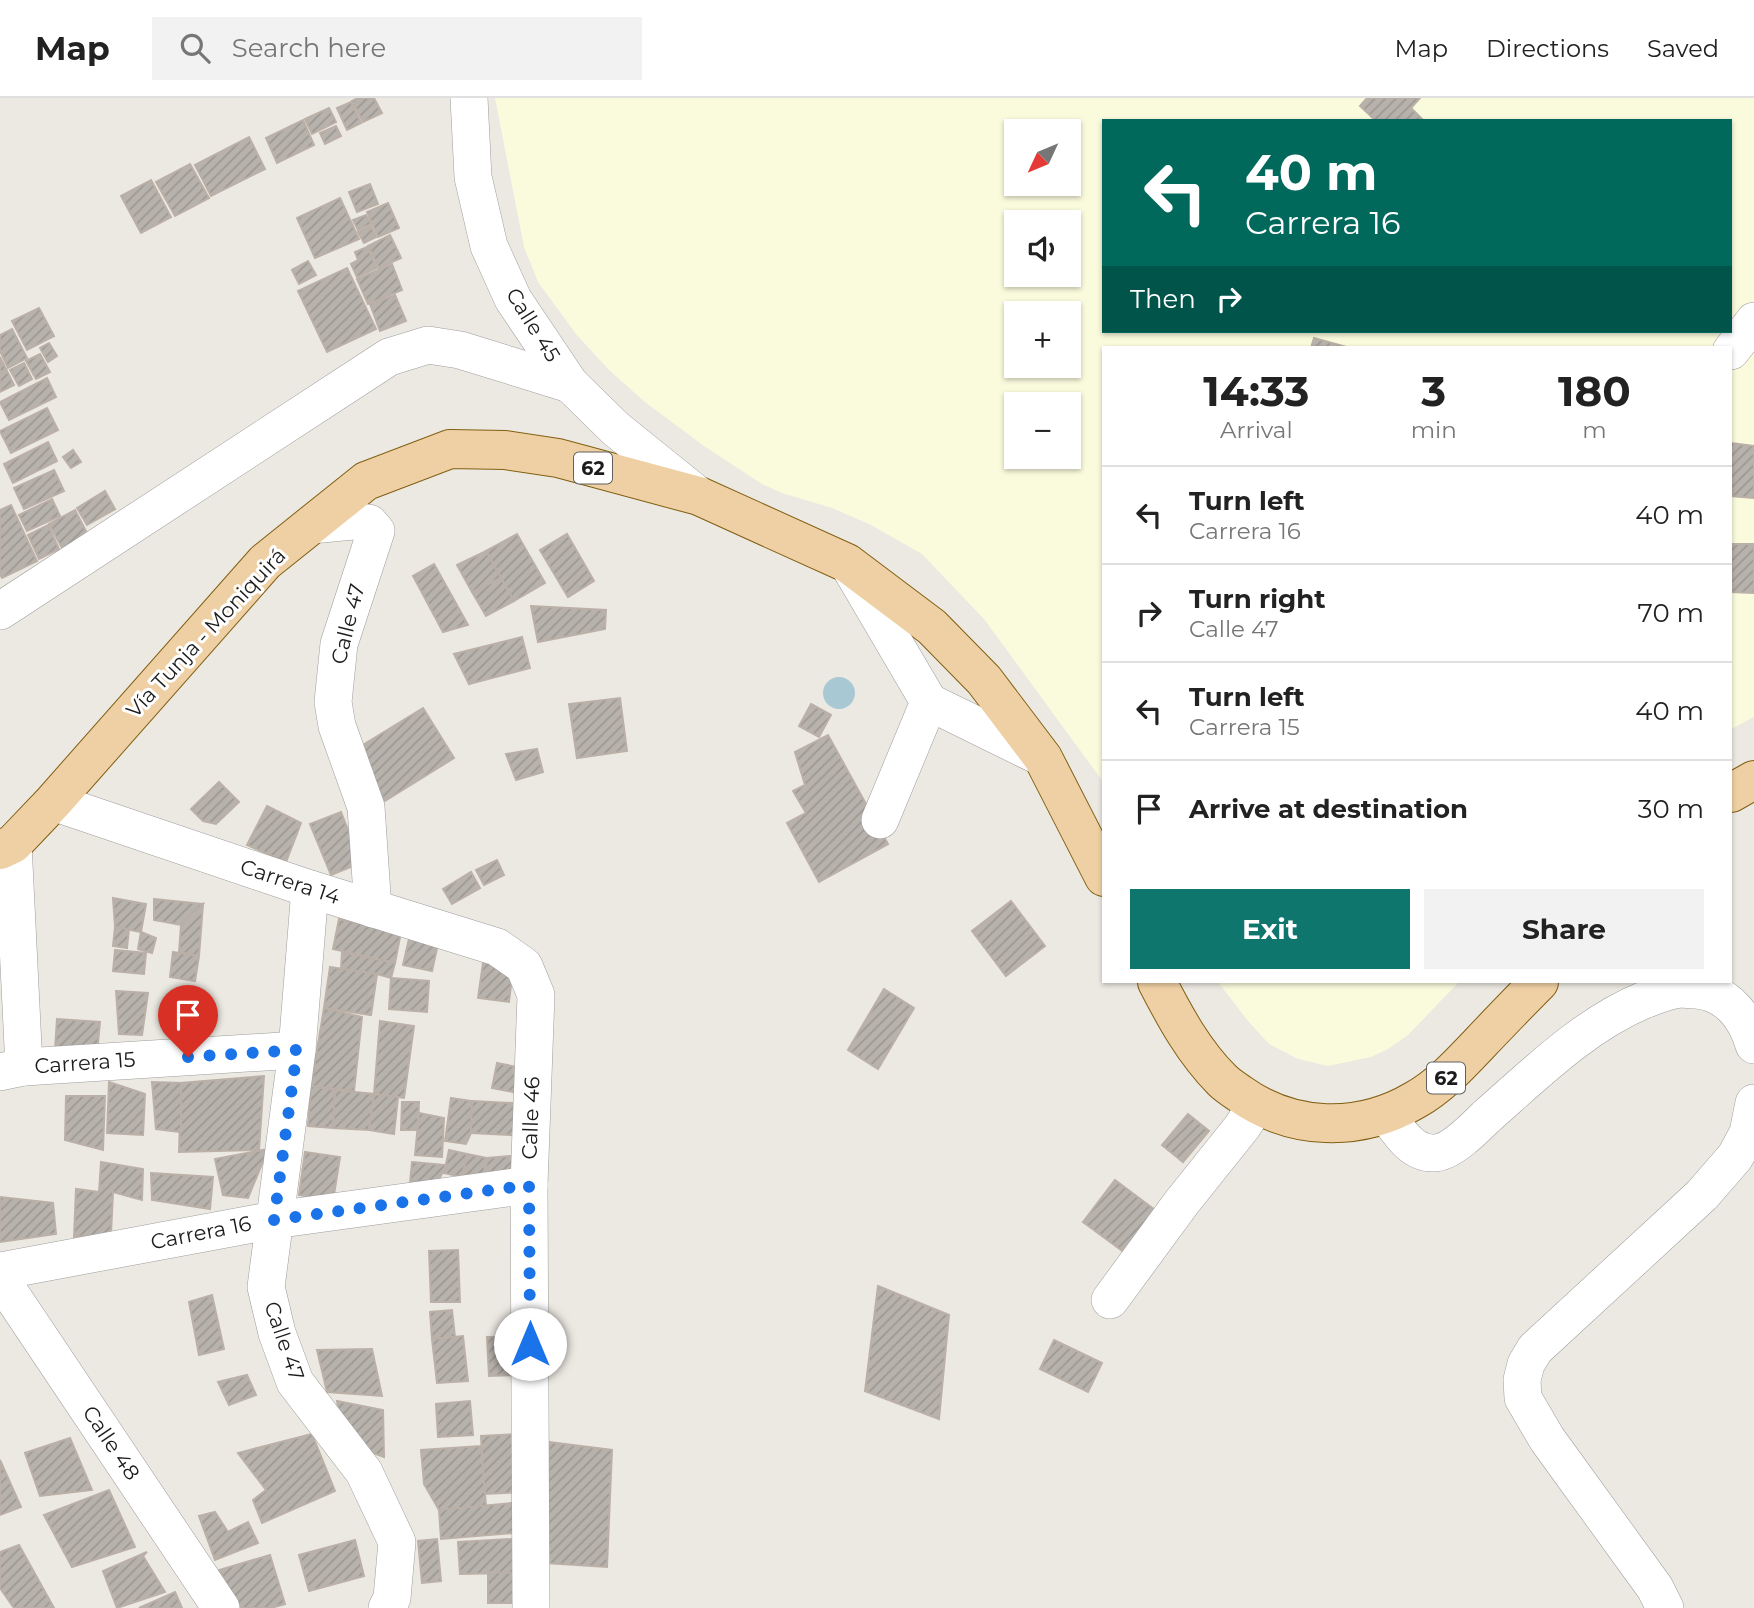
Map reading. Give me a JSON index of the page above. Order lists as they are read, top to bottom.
{
  "streets": {
    "main road": ["62", "Vía Tunja - Moniquirá"],
    "street": [
      "Calle 45",
      "Calle 47",
      "Carrera 14",
      "Carrera 15",
      "Calle 46",
      "Carrera 16",
      "Calle 48"
    ]
  },
  "crossings": [
    ["Calle 45", "Vía Tunja - Moniquirá"],
    ["Calle 47", "Vía Tunja - Moniquirá"],
    ["Calle 47", "Carrera 14"],
    ["Calle 47", "Carrera 15"],
    ["Calle 47", "Carrera 16"],
    ["Vía Tunja - Moniquirá", "Carrera 14"],
    ["Carrera 14", "Calle 46"],
    ["Calle 46", "Carrera 16"]
  ],
  "north": "bottom left",
  "page": {
    "header": "Map",
    "search": "Search here",
    "nav": ["Map", "Directions", "Saved"],
    "map_buttons": ["+", "−"],
    "turn": ["40 m", "Carrera 16"],
    "then": "Then",
    "eta": [
      "14:33",
      "Arrival",
      "3",
      "min",
      "180",
      "m"
    ],
    "list": [
      {
        "name": "Turn left",
        "note": "Carrera 16",
        "value": "40 m"
      },
      {
        "name": "Turn right",
        "note": "Calle 47",
        "value": "70 m"
      },
      {
        "name": "Turn left",
        "note": "Carrera 15",
        "value": "40 m"
      },
      {
        "name": "Arrive at destination",
        "value": "30 m"
      }
    ],
    "buttons": ["Exit", "Share"]
  }
}
